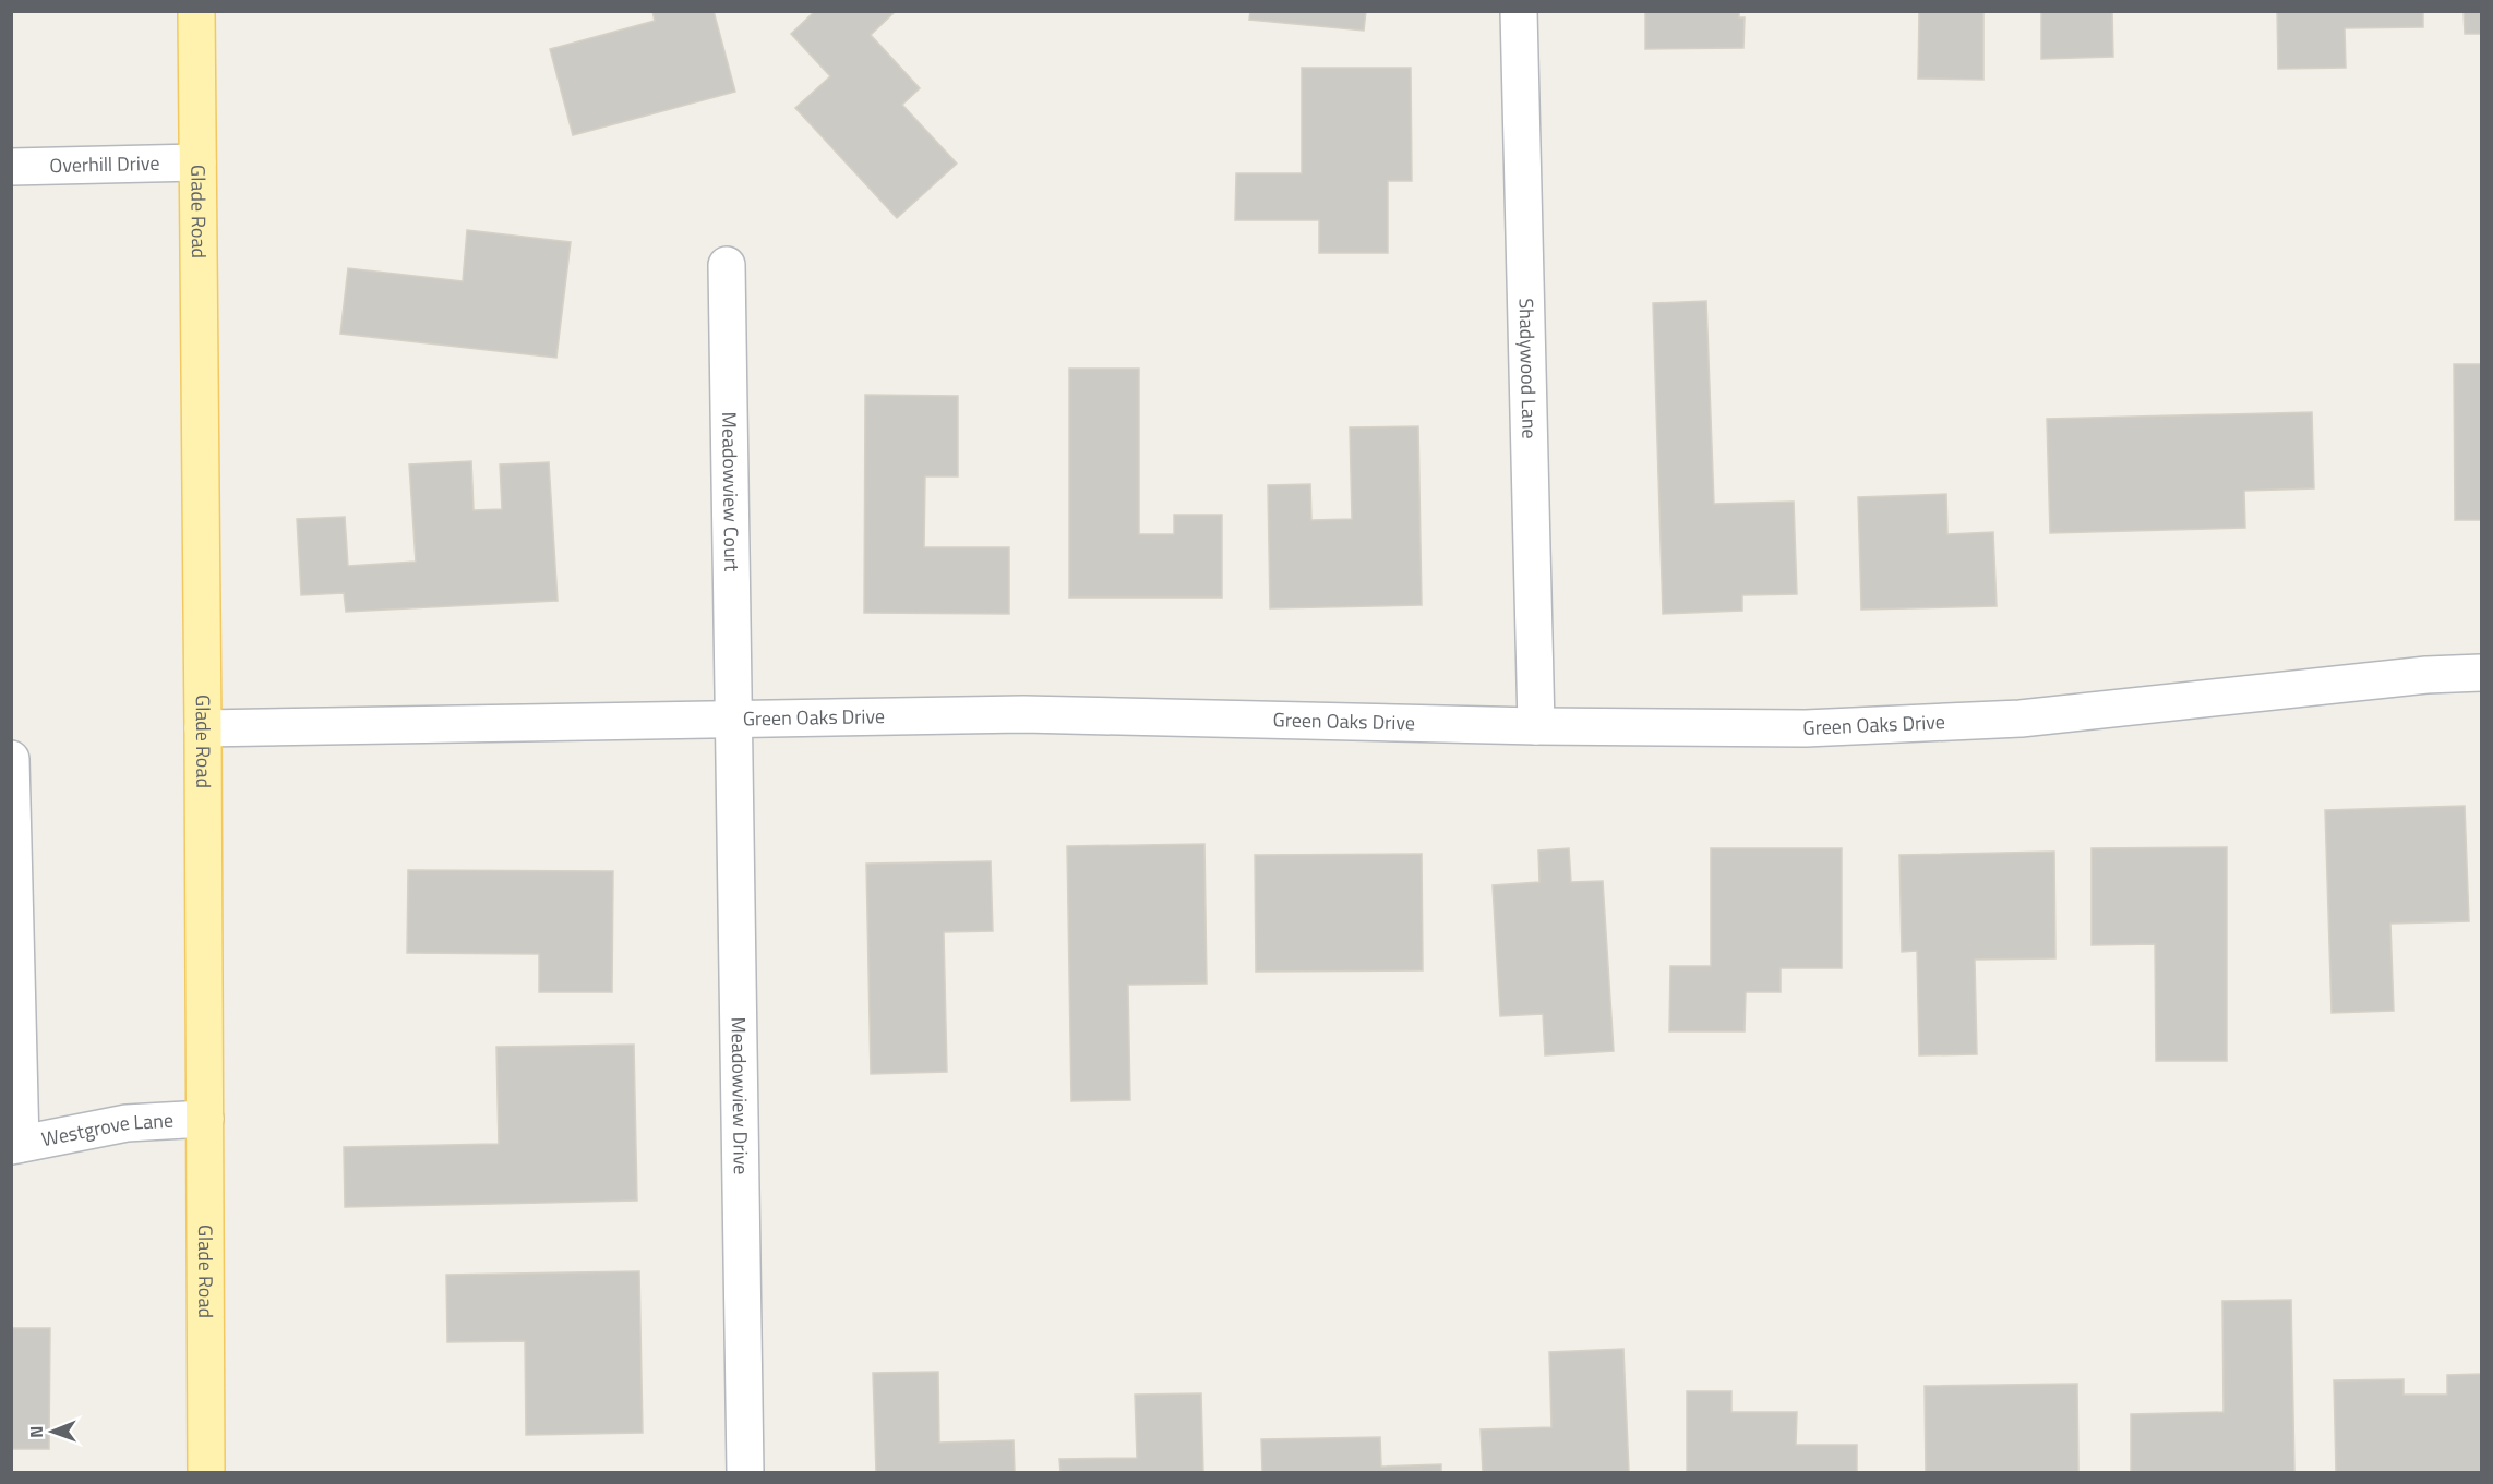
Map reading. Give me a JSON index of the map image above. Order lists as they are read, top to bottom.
{
  "streets": {
    "main road": ["Glade Road"],
    "street": [
      "Overhill Drive",
      "Shadywood Lane",
      "Meadowview Court",
      "Green Oaks Drive",
      "Meadowview Drive",
      "Westgrove Lane"
    ]
  },
  "crossings": [
    ["Overhill Drive", "Glade Road"],
    ["Glade Road", "Green Oaks Drive"],
    ["Glade Road", "Westgrove Lane"],
    ["Shadywood Lane", "Green Oaks Drive"],
    ["Meadowview Court", "Green Oaks Drive"],
    ["Meadowview Court", "Meadowview Drive"],
    ["Green Oaks Drive", "Meadowview Drive"]
  ],
  "north": "left"
}
